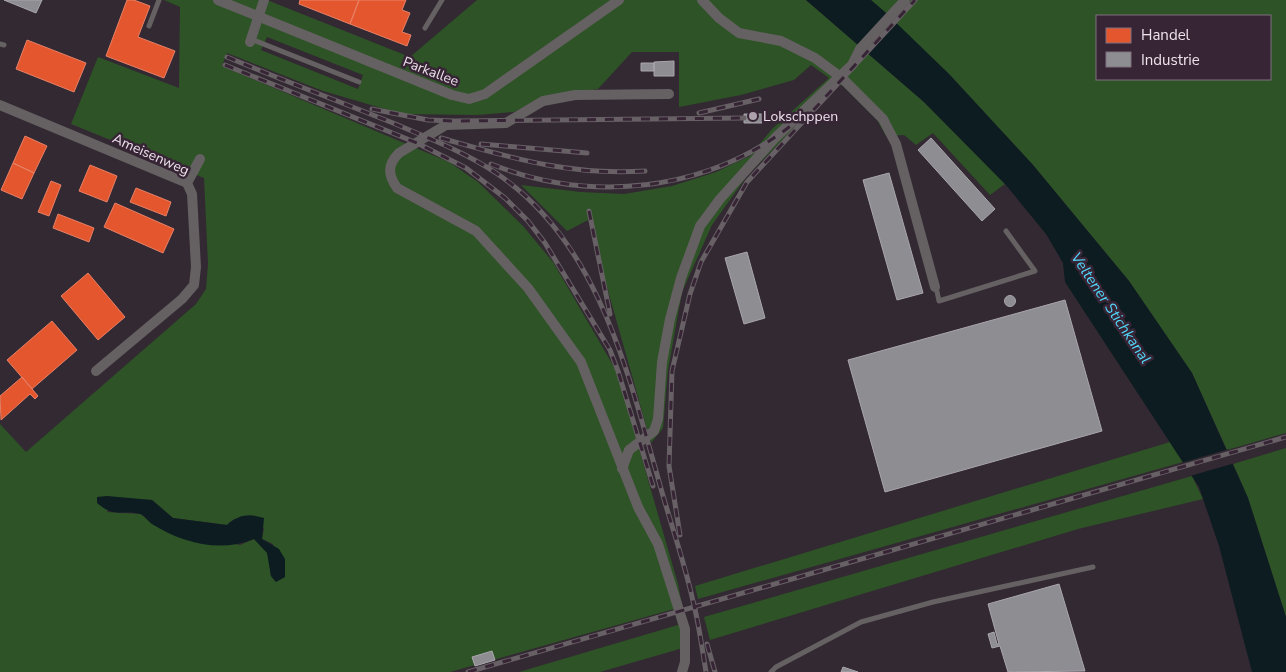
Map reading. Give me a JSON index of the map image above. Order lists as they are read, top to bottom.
{
  "streets": {
    "street": ["Parkallee", "Ameisenweg"]
  },
  "water": ["Veltener Stichkanal"],
  "places": ["Lokschppen"],
  "legend": ["Handel", "Industrie"]
}
